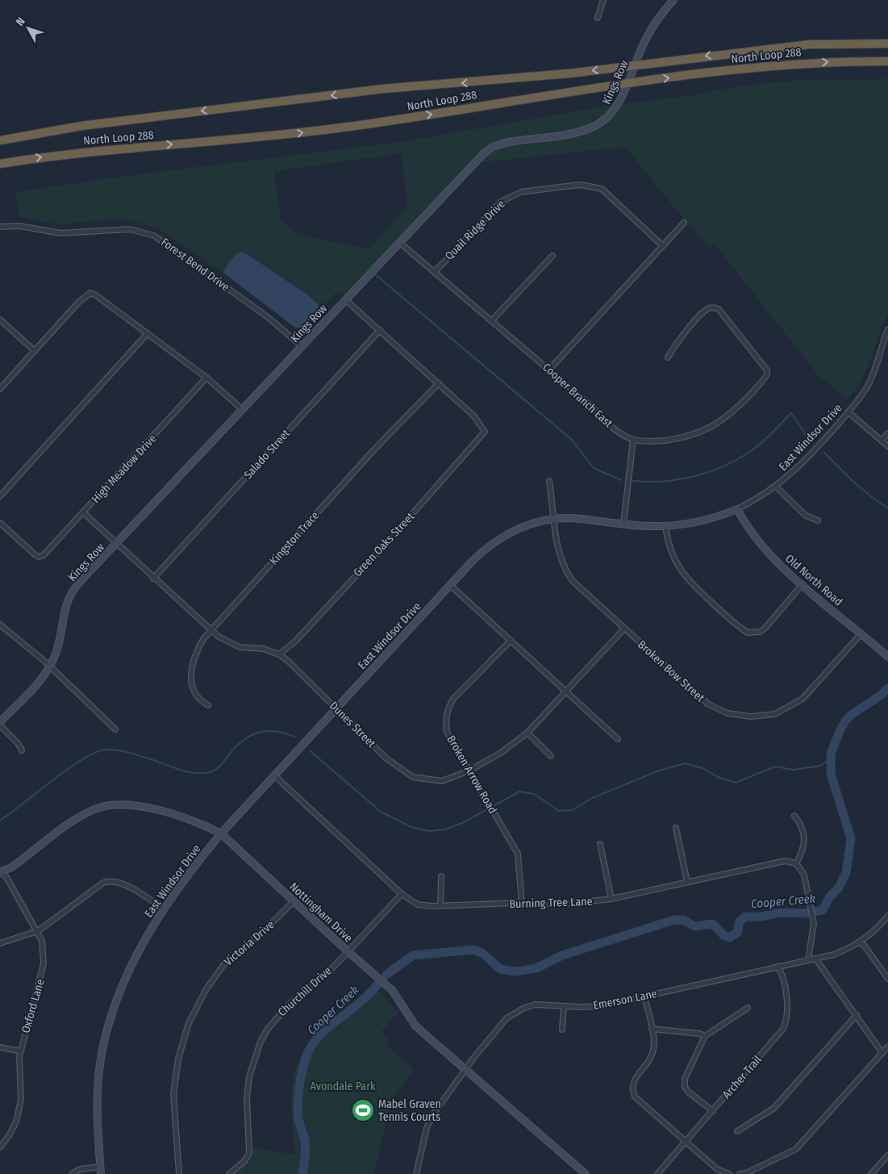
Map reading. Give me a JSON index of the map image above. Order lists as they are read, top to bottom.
{
  "streets": {
    "highway": ["North Loop 288"],
    "street": [
      "Kings Row",
      "Quail Ridge Drive",
      "Forest Bend Drive",
      "Cooper Branch East",
      "East Windsor Drive",
      "Salado Street",
      "High Meadow Drive",
      "Kingston Trace",
      "Green Oaks Street",
      "Old North Road",
      "Broken Bow Street",
      "Dunes Street",
      "Broken Arrow Road",
      "Burning Tree Lane",
      "Nottingham Drive",
      "Victoria Drive",
      "Churchill Drive",
      "Emerson Lane",
      "Oxford Lane",
      "Archer Trail"
    ]
  },
  "crossings": [
    ["North Loop 288", "Kings Row"],
    ["Kings Row", "Forest Bend Drive"],
    ["Kings Row", "Cooper Branch East"],
    ["Kings Row", "Dunes Street"],
    ["Quail Ridge Drive", "Cooper Branch East"],
    ["East Windsor Drive", "Old North Road"],
    ["East Windsor Drive", "Broken Bow Street"],
    ["East Windsor Drive", "Dunes Street"],
    ["East Windsor Drive", "Burning Tree Lane"],
    ["East Windsor Drive", "Nottingham Drive"],
    ["Salado Street", "Dunes Street"],
    ["High Meadow Drive", "Dunes Street"],
    ["Kingston Trace", "Green Oaks Street"],
    ["Kingston Trace", "Dunes Street"],
    ["Green Oaks Street", "Dunes Street"],
    ["Old North Road", "Broken Bow Street"],
    ["Broken Bow Street", "Dunes Street"],
    ["Dunes Street", "Broken Arrow Road"],
    ["Broken Arrow Road", "Burning Tree Lane"],
    ["Burning Tree Lane", "Churchill Drive"],
    ["Nottingham Drive", "Victoria Drive"],
    ["Nottingham Drive", "Churchill Drive"],
    ["Nottingham Drive", "Emerson Lane"],
    ["Nottingham Drive", "Oxford Lane"],
    ["Emerson Lane", "Archer Trail"]
  ],
  "water": ["Cooper Creek"],
  "parks": ["Avondale Park"],
  "places": {
    "sports": ["Mabel Graven Tennis Courts"]
  },
  "north": "top left"
}
